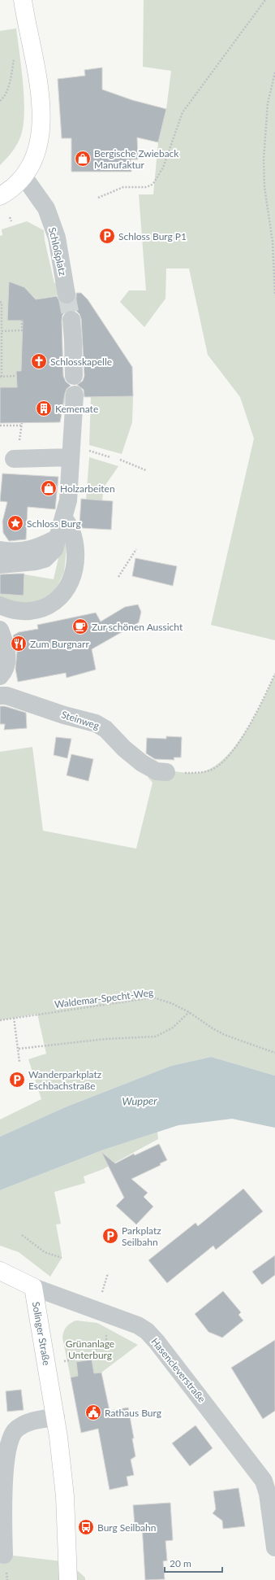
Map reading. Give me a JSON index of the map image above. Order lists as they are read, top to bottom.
{
  "streets": {
    "main road": ["Solinger Straße"],
    "street": ["Schloßplatz", "Steinweg", "Hasencleverstraße"],
    "path": ["Waldemar-Specht-Weg"]
  },
  "crossings": [
    ["Solinger Straße", "Hasencleverstraße"]
  ],
  "water": ["Wupper"],
  "parks": ["Grünanlage Unterburg"],
  "places": {
    "shop": ["Bergische Zwieback Manufaktur", "Holzarbeiten"],
    "parking": ["Schloss Burg P1", "Wanderparkplatz Eschbachstraße", "Parkplatz Seilbahn"],
    "church": ["Schlosskapelle"],
    "building": ["Kemenate"],
    "place": ["Schloss Burg"],
    "cafe": ["Zur schönen Aussicht"],
    "restaurant": ["Zum Burgnarr"],
    "public building": ["Rathaus Burg"],
    "bus stop": ["Burg Seilbahn"]
  },
  "scale_bar": "20 m"
}
